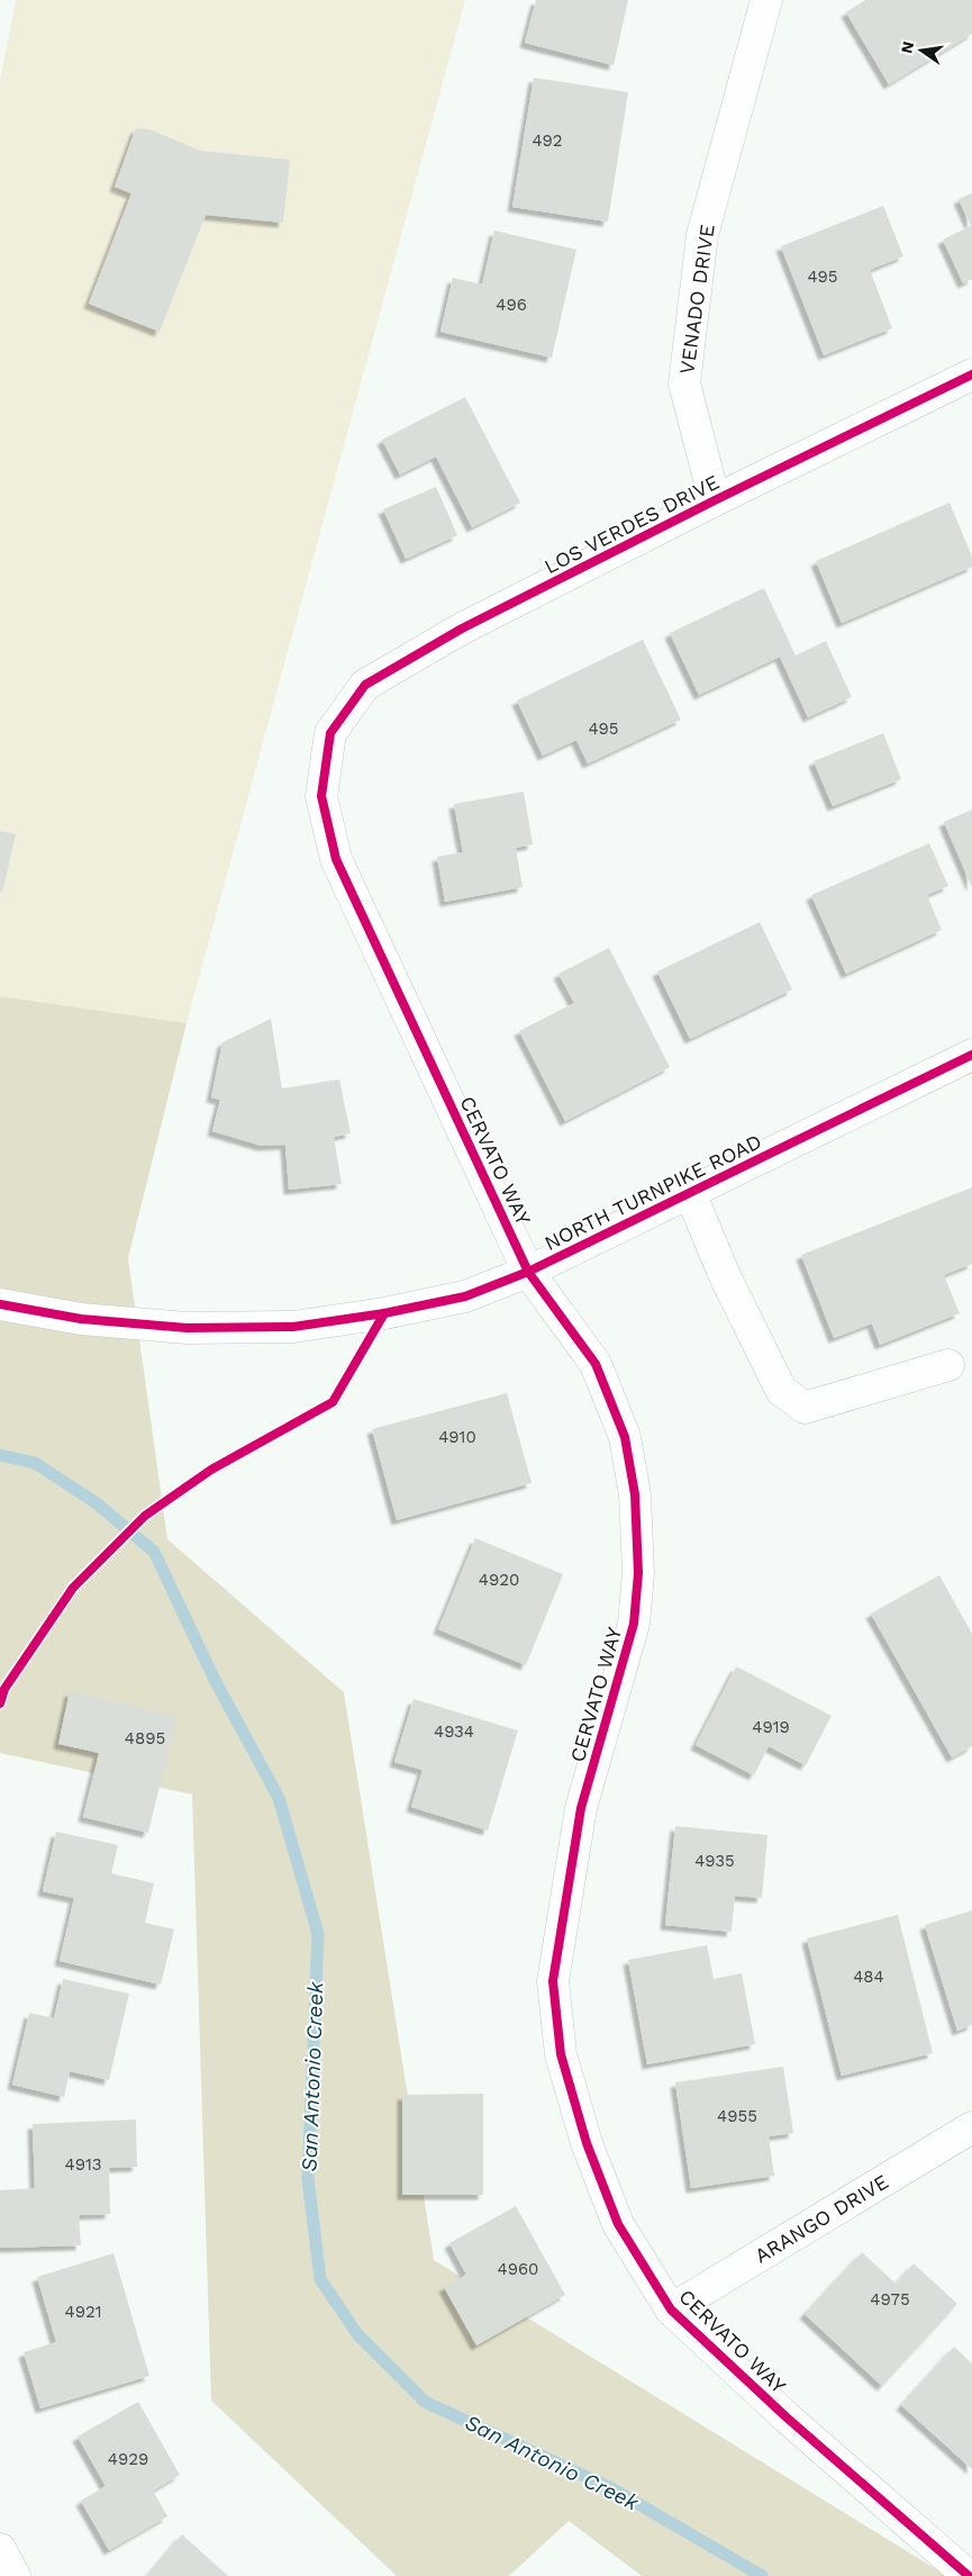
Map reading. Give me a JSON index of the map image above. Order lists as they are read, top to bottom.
{
  "streets": {
    "street": [
      "VENADO DRIVE",
      "LOS VERDES DRIVE",
      "CERVATO WAY",
      "NORTH TURNPIKE ROAD",
      "ARANGO DRIVE"
    ]
  },
  "crossings": [
    ["VENADO DRIVE", "LOS VERDES DRIVE"],
    ["LOS VERDES DRIVE", "CERVATO WAY"],
    ["CERVATO WAY", "NORTH TURNPIKE ROAD"],
    ["CERVATO WAY", "ARANGO DRIVE"]
  ],
  "water": ["San Antonio Creek"],
  "house_numbers": [
    "492",
    "495",
    "496",
    "495",
    "4910",
    "4920",
    "4919",
    "4934",
    "4895",
    "4935",
    "484",
    "4955",
    "4913",
    "4960",
    "4975",
    "4921",
    "4929"
  ],
  "north": "left"
}
